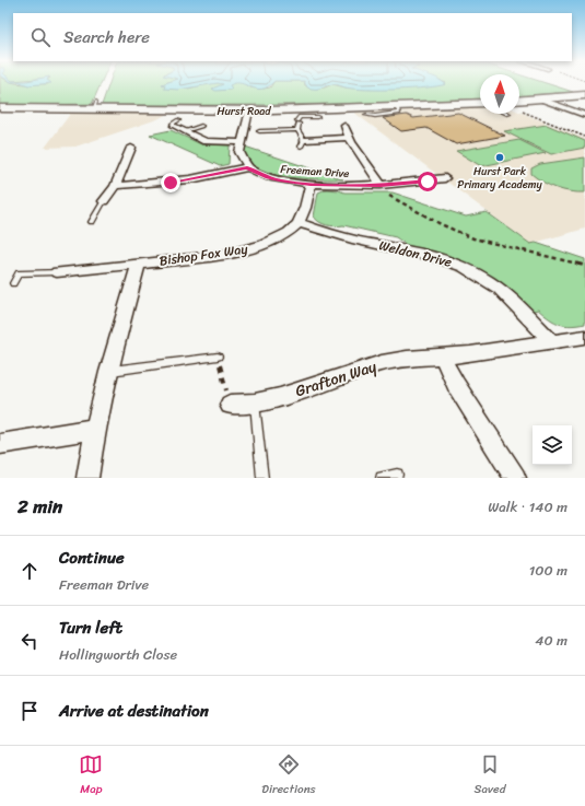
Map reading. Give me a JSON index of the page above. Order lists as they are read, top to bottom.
{
  "streets": {
    "main road": ["Hurst Road"],
    "street": [
      "Freeman Drive",
      "Weldon Drive",
      "Bishop Fox Way",
      "Grafton Way"
    ]
  },
  "crossings": [
    ["Weldon Drive", "Bishop Fox Way"],
    ["Weldon Drive", "Grafton Way"]
  ],
  "places": ["Hurst Park Primary Academy"],
  "north": "top",
  "page": {
    "search": "Search here",
    "heading": ["2 min", "Walk · 140 m"],
    "list": [
      ["Continue", "Freeman Drive", "100 m"],
      ["Turn left", "Hollingworth Close", "40 m"],
      "Arrive at destination"
    ],
    "nav": ["Map", "Directions", "Saved"]
  }
}
